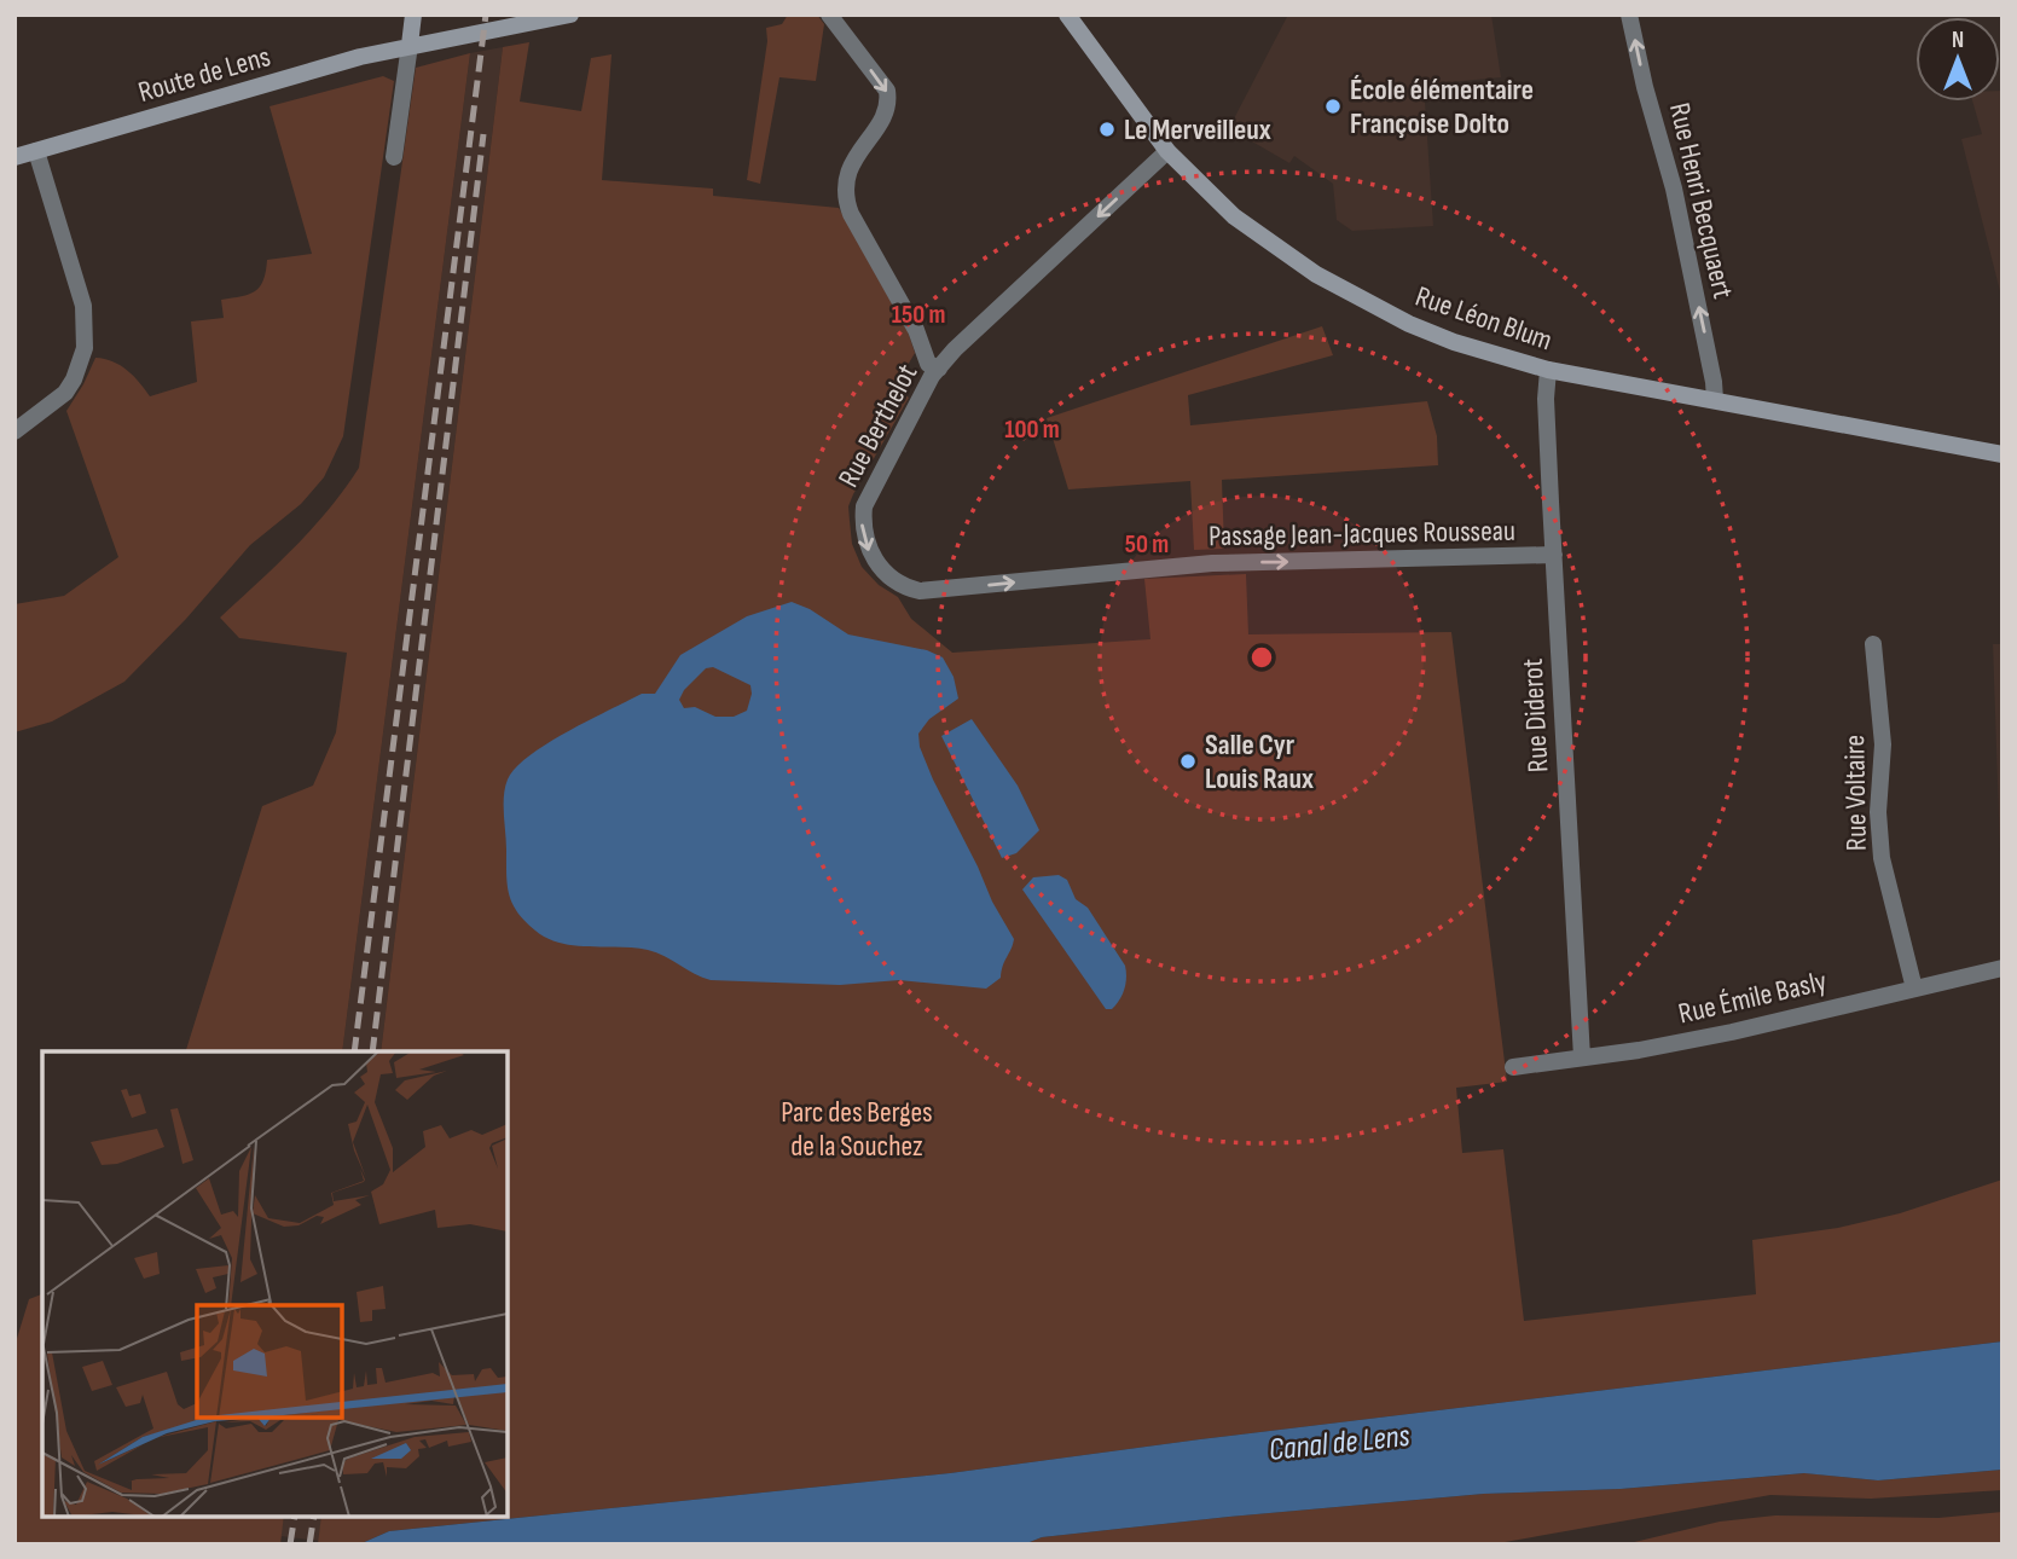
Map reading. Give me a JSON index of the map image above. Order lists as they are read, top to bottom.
{
  "streets": {
    "street": [
      "Route de Lens",
      "Rue Henri Becquaert",
      "Rue Léon Blum",
      "Rue Berthelot",
      "Passage Jean-Jacques Rousseau",
      "Rue Diderot",
      "Rue Voltaire",
      "Rue Émile Basly"
    ]
  },
  "crossings": [
    ["Rue Henri Becquaert", "Rue Léon Blum"],
    ["Rue Léon Blum", "Rue Berthelot"],
    ["Rue Léon Blum", "Rue Diderot"],
    ["Rue Berthelot", "Passage Jean-Jacques Rousseau"],
    ["Passage Jean-Jacques Rousseau", "Rue Diderot"],
    ["Rue Diderot", "Rue Émile Basly"],
    ["Rue Voltaire", "Rue Émile Basly"]
  ],
  "one_way": ["Rue Henri Becquaert", "Rue Berthelot", "Passage Jean-Jacques Rousseau"],
  "water": ["Canal de Lens"],
  "parks": ["Parc des Berges de la Souchez"],
  "places": ["École élémentaire Françoise Dolto", "Le Merveilleux", "Salle Cyr Louis Raux"],
  "north": "top",
  "rings": ["150 m", "100 m", "50 m"]
}
